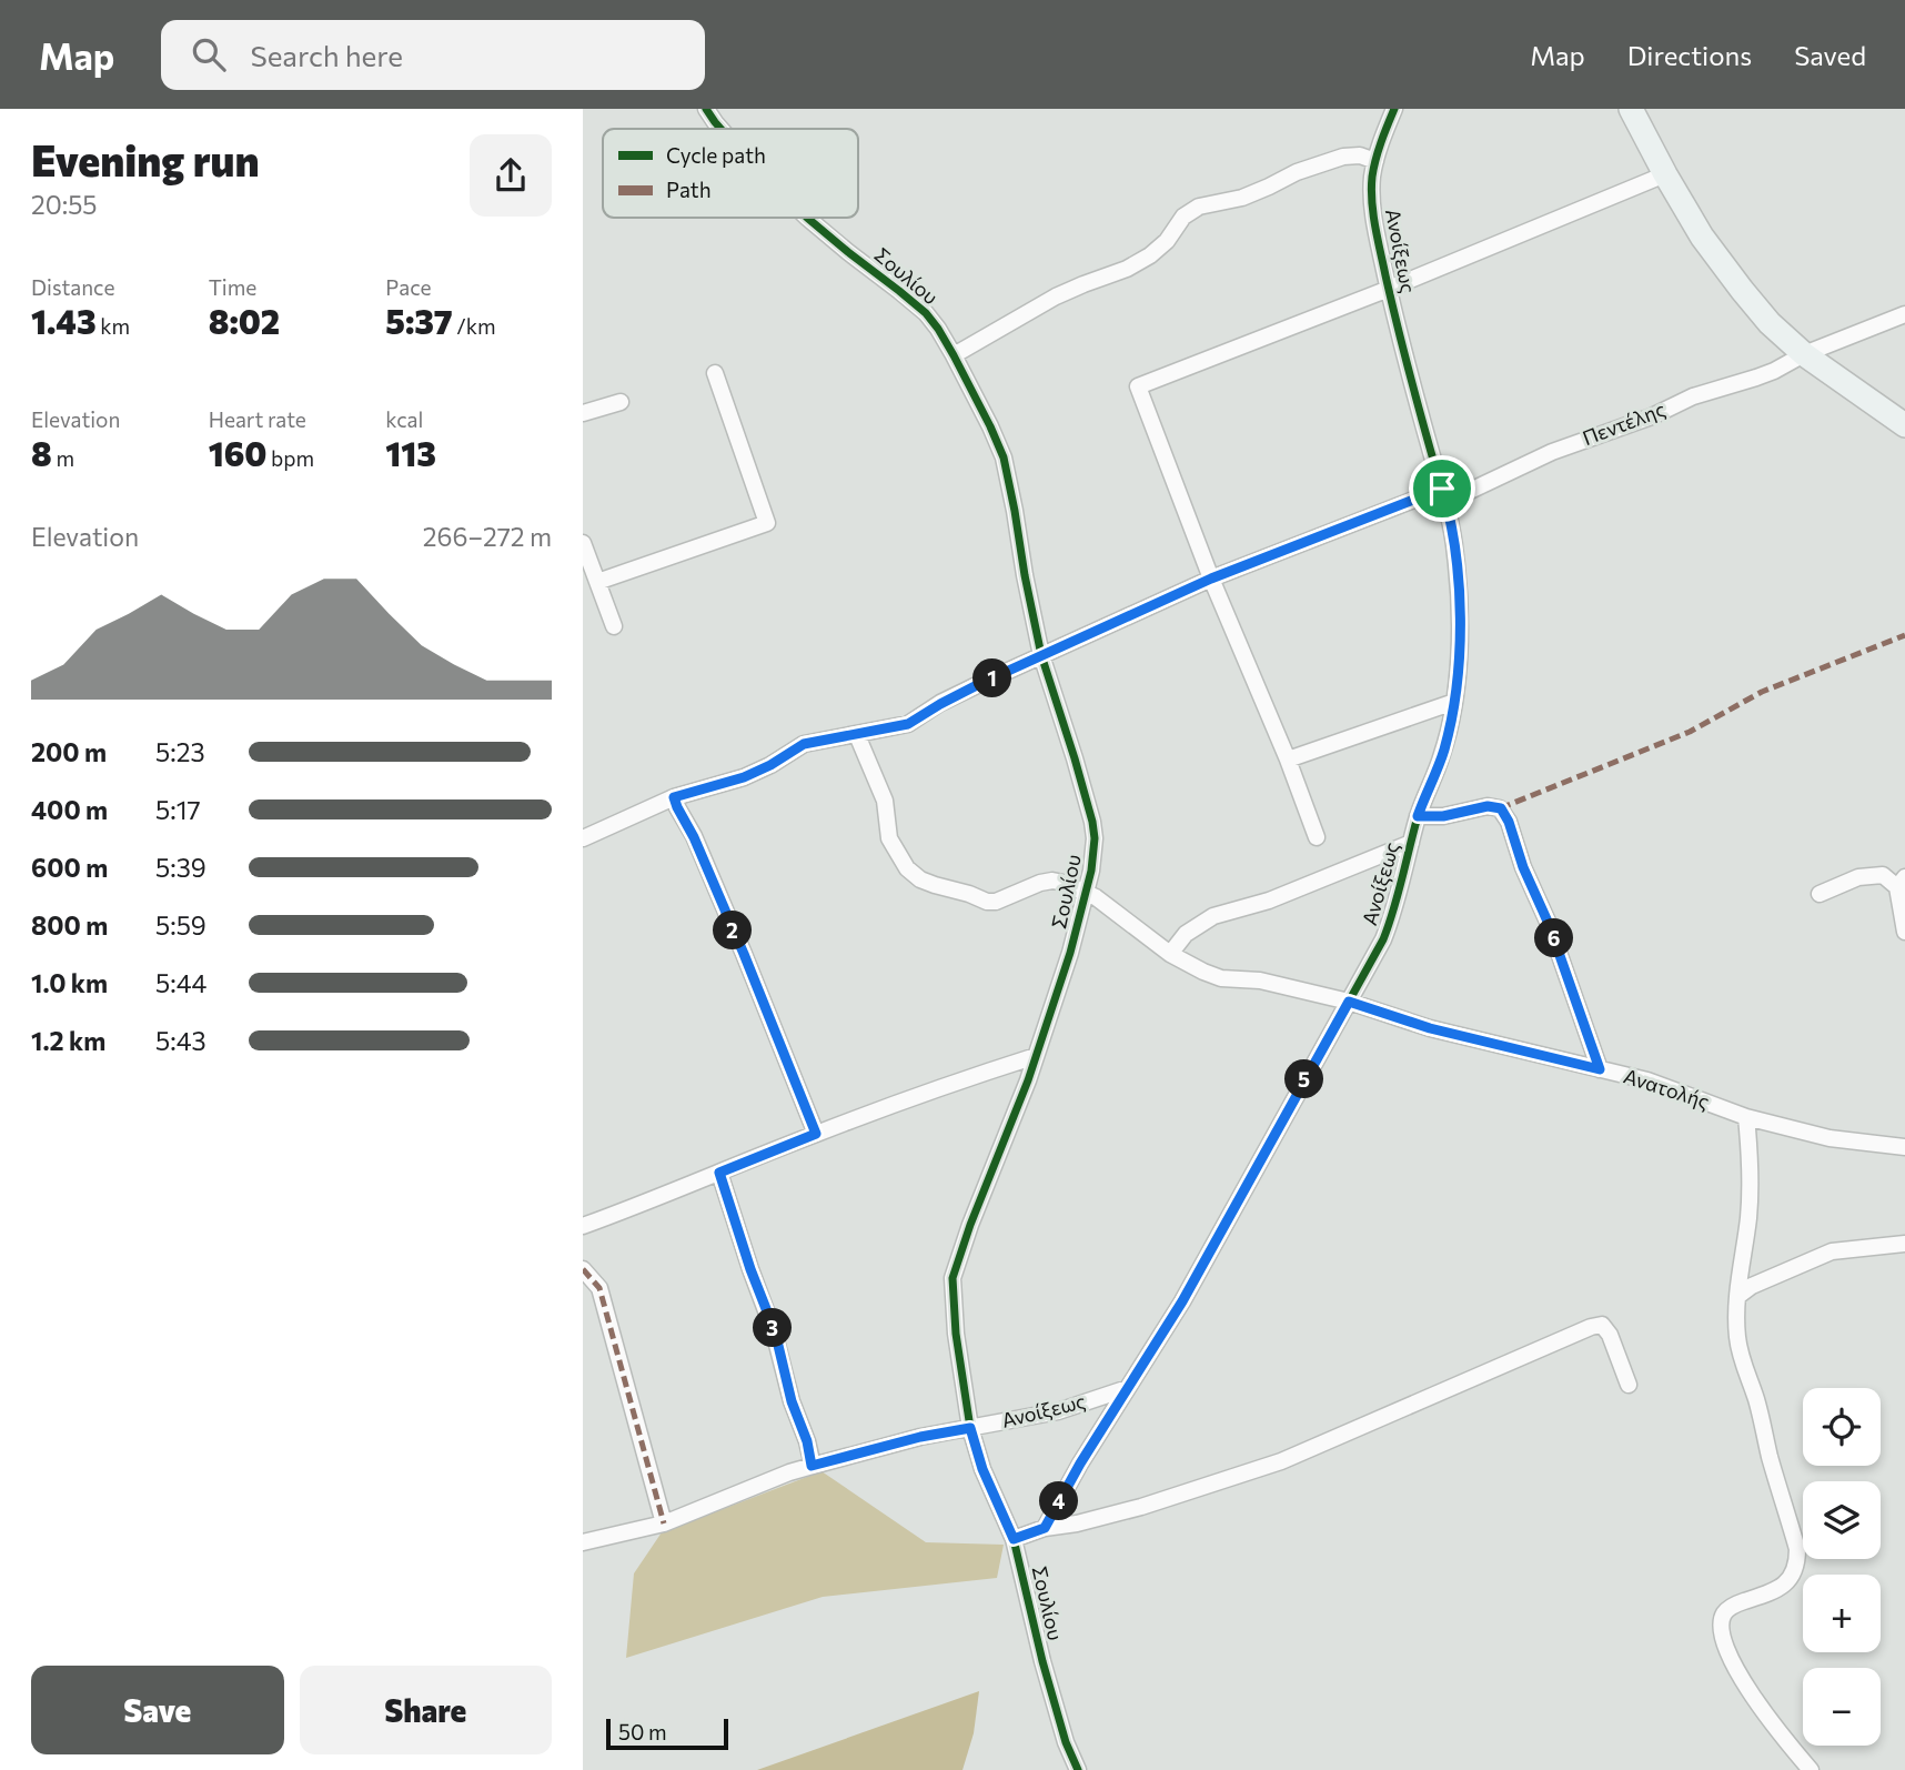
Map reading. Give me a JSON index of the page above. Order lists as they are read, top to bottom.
{
  "streets": {
    "street": [
      "Ανοίξεως",
      "Σουλίου",
      "Πεντέλης",
      "Ανατολής"
    ]
  },
  "crossings": [
    ["Ανοίξεως", "Σουλίου"],
    ["Ανοίξεως", "Πεντέλης"],
    ["Ανοίξεως", "Ανατολής"],
    ["Σουλίου", "Πεντέλης"],
    ["Σουλίου", "Ανατολής"],
    ["Πεντέλης", "Ανατολής"]
  ],
  "legend": ["Cycle path", "Path"],
  "scale_bar": "50 m",
  "page": {
    "header": "Map",
    "search": "Search here",
    "nav": ["Map", "Directions", "Saved"],
    "heading": ["Evening run", "20:55"],
    "stats": [
      ["Distance", "1.43 km"],
      ["Time", "8:02"],
      ["Pace", "5:37 /km"],
      ["Elevation", "8 m"],
      ["Heart rate", "160 bpm"],
      ["kcal", "113"]
    ],
    "chart": ["Elevation", "266–272 m"],
    "pins": [
      "1",
      "2",
      "6",
      "5",
      "3",
      "4"
    ],
    "list": [
      {
        "name": "200 m",
        "note": "5:23"
      },
      {
        "name": "400 m",
        "note": "5:17"
      },
      {
        "name": "600 m",
        "note": "5:39"
      },
      {
        "name": "800 m",
        "note": "5:59"
      },
      {
        "name": "1.0 km",
        "note": "5:44"
      },
      {
        "name": "1.2 km",
        "note": "5:43"
      }
    ],
    "map_buttons": ["+", "−"],
    "buttons": ["Save", "Share"],
    "scale": "50 m"
  }
}
